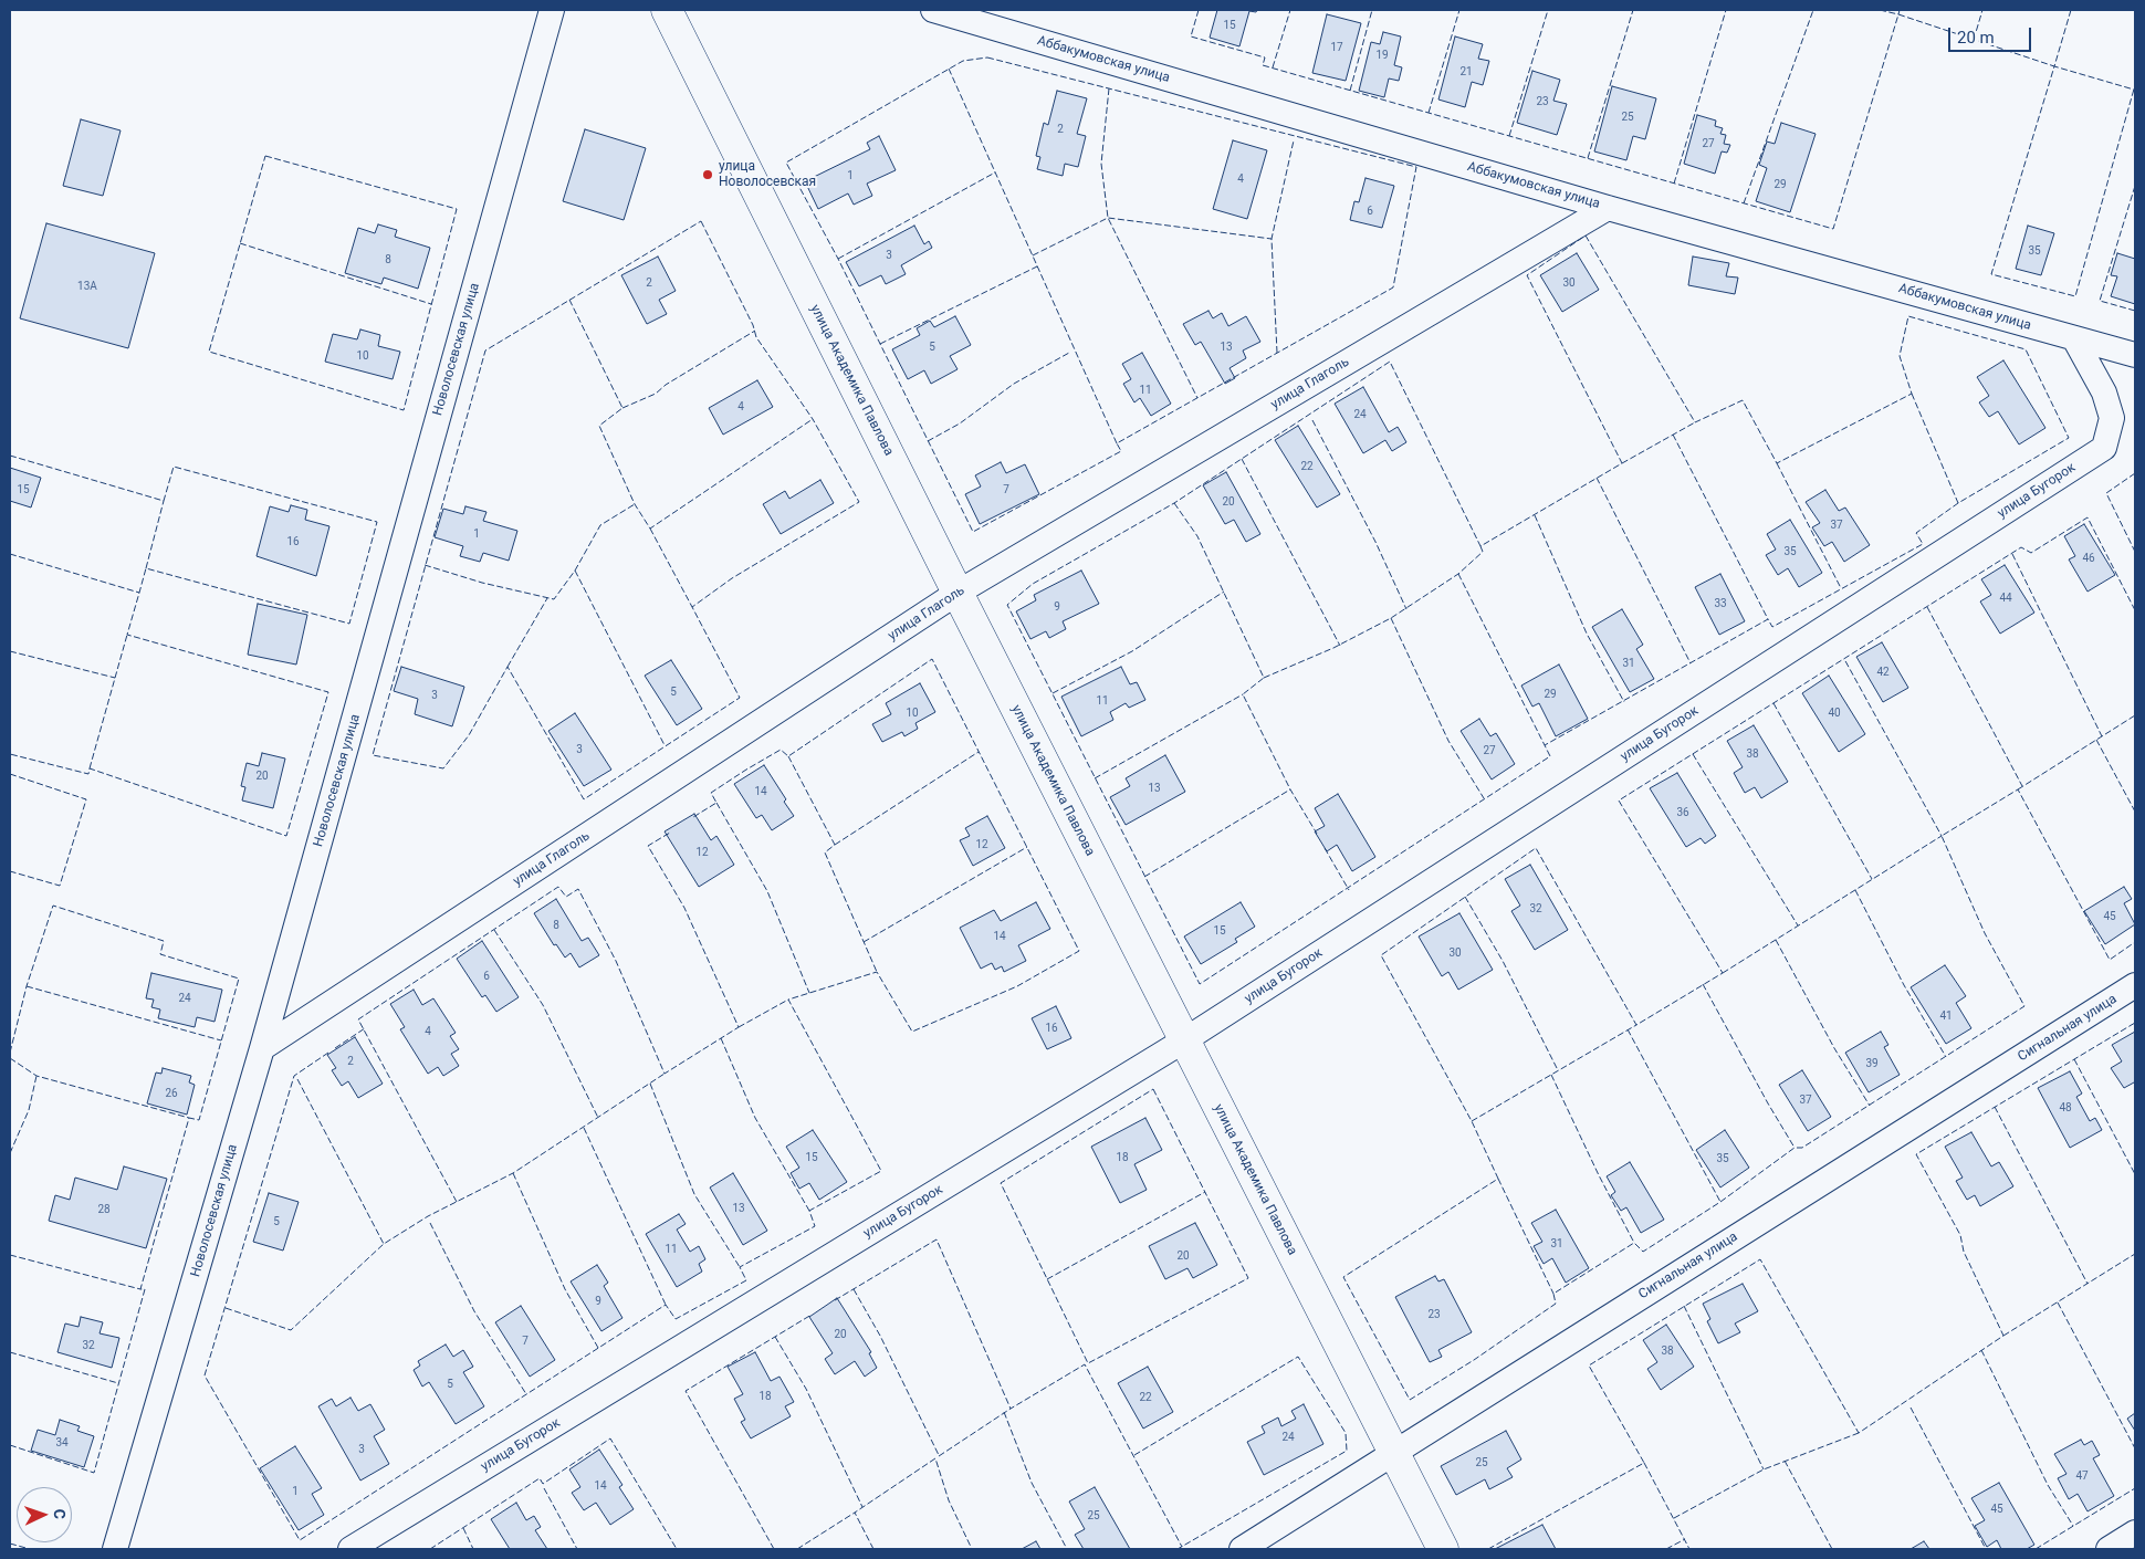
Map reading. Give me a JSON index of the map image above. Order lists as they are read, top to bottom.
{
  "streets": {
    "street": [
      "Аббакумовская улица",
      "Новолосевская улица",
      "улица Академика Павлова",
      "улица Глаголь",
      "улица Бугорок",
      "Сигнальная улица"
    ]
  },
  "crossings": [
    ["Аббакумовская улица", "улица Глаголь"],
    ["Аббакумовская улица", "улица Бугорок"],
    ["Новолосевская улица", "улица Глаголь"],
    ["улица Академика Павлова", "улица Глаголь"],
    ["улица Академика Павлова", "улица Бугорок"],
    ["улица Академика Павлова", "Сигнальная улица"]
  ],
  "places": ["улица Новолосевская"],
  "house_numbers": [
    "15",
    "17",
    "19",
    "21",
    "23",
    "25",
    "2",
    "27",
    "1",
    "4",
    "29",
    "6",
    "35",
    "3",
    "8",
    "2",
    "30",
    "13А",
    "5",
    "13",
    "10",
    "11",
    "4",
    "24",
    "22",
    "15",
    "7",
    "20",
    "37",
    "1",
    "16",
    "35",
    "46",
    "44",
    "33",
    "9",
    "31",
    "42",
    "5",
    "29",
    "3",
    "11",
    "10",
    "40",
    "3",
    "27",
    "38",
    "20",
    "13",
    "14",
    "36",
    "12",
    "12",
    "32",
    "45",
    "8",
    "15",
    "14",
    "30",
    "6",
    "24",
    "41",
    "16",
    "4",
    "2",
    "39",
    "26",
    "37",
    "48",
    "15",
    "18",
    "35",
    "13",
    "28",
    "5",
    "31",
    "11",
    "20",
    "9",
    "23",
    "20",
    "7",
    "32",
    "38",
    "5",
    "18",
    "22",
    "24",
    "34",
    "3",
    "25",
    "47",
    "14",
    "1",
    "45",
    "25"
  ],
  "scale_bar": "20 m",
  "north": "right"
}
